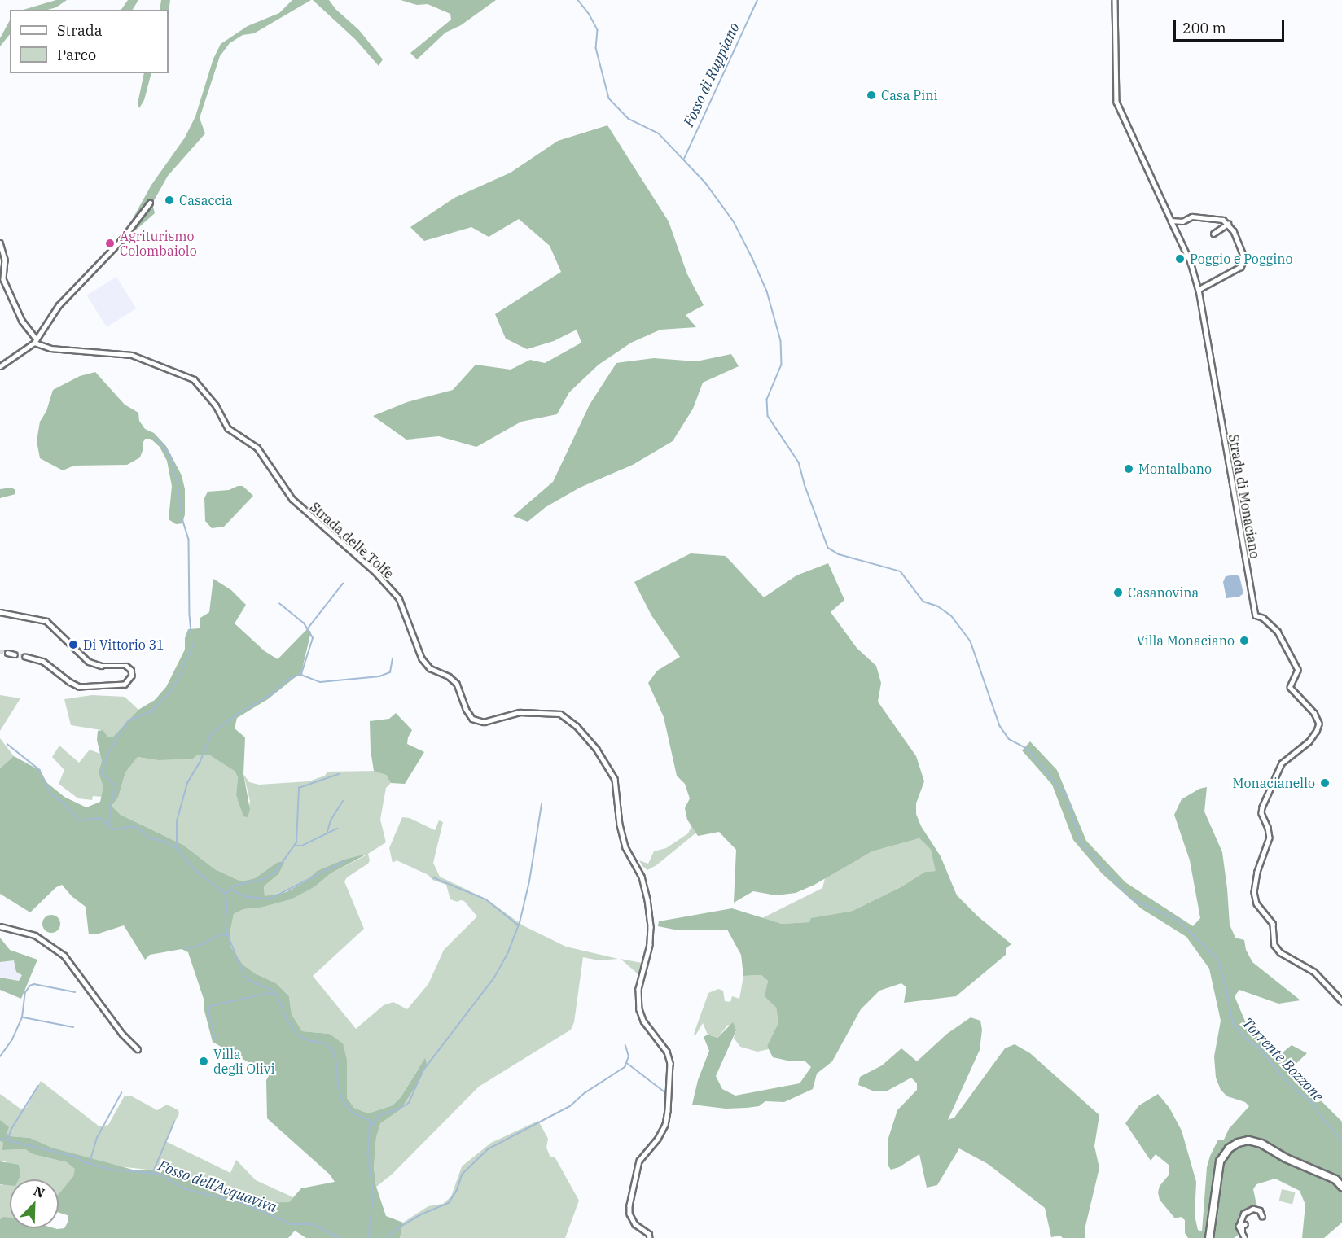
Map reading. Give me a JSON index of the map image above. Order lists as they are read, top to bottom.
{
  "streets": {
    "street": ["Strada di Monaciano", "Strada delle Tolfe"]
  },
  "water": ["Fosso di Ruppiano", "Torrente Bozzone", "Fosso dell'Acquaviva"],
  "places": [
    "Casa Pini",
    "Casaccia",
    "Agriturismo Colombaiolo",
    "Poggio e Poggino",
    "Montalbano",
    "Casanovina",
    "Villa Monaciano",
    "Di Vittorio 31",
    "Monacianello",
    "Villa degli Olivi"
  ],
  "legend": ["Strada", "Parco"],
  "scale_bar": "200 m",
  "north": "top right"
}
